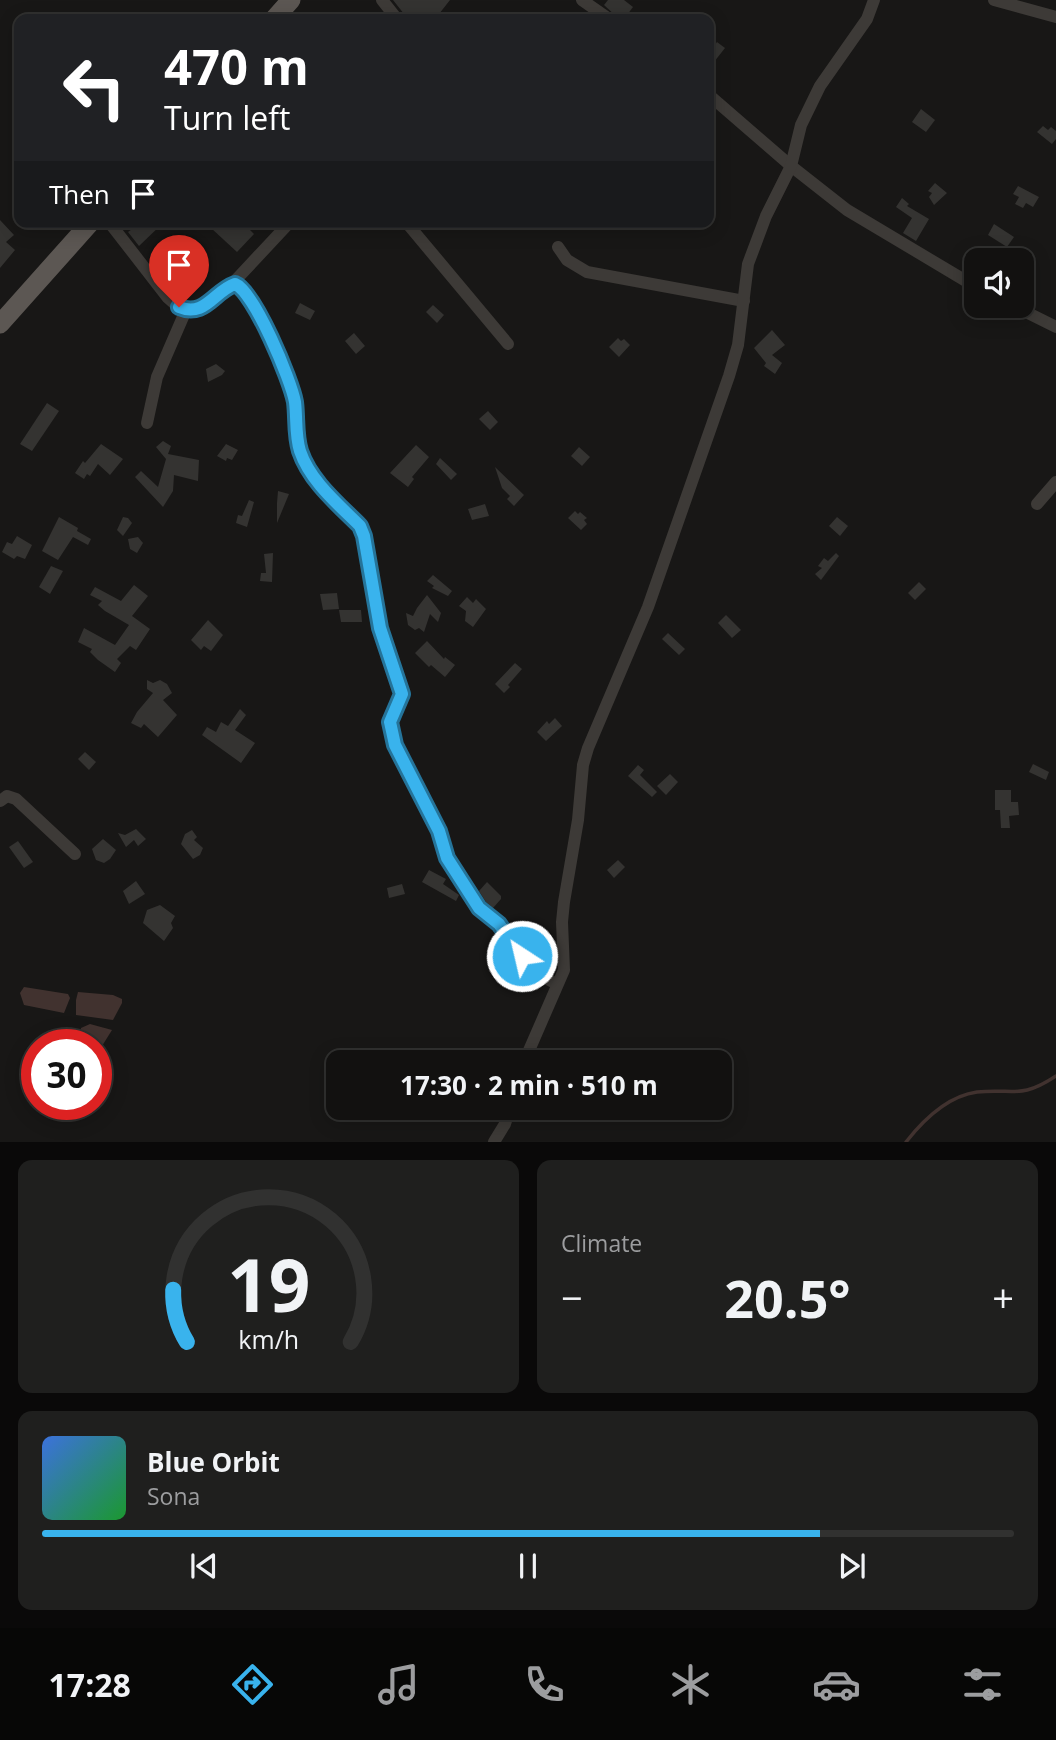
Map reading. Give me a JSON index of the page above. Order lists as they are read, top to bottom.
{
  "page": {
    "turn": ["470 m", "Turn left"],
    "then": "Then",
    "limit": "30",
    "trip": "17:30 · 2 min · 510 m",
    "tile": "Climate",
    "heat": ["−", "20.5°", "+"],
    "song": ["Blue Orbit", "Sona"],
    "tabs": "17:28",
    "gauge": ["19", "km/h"]
  }
}
